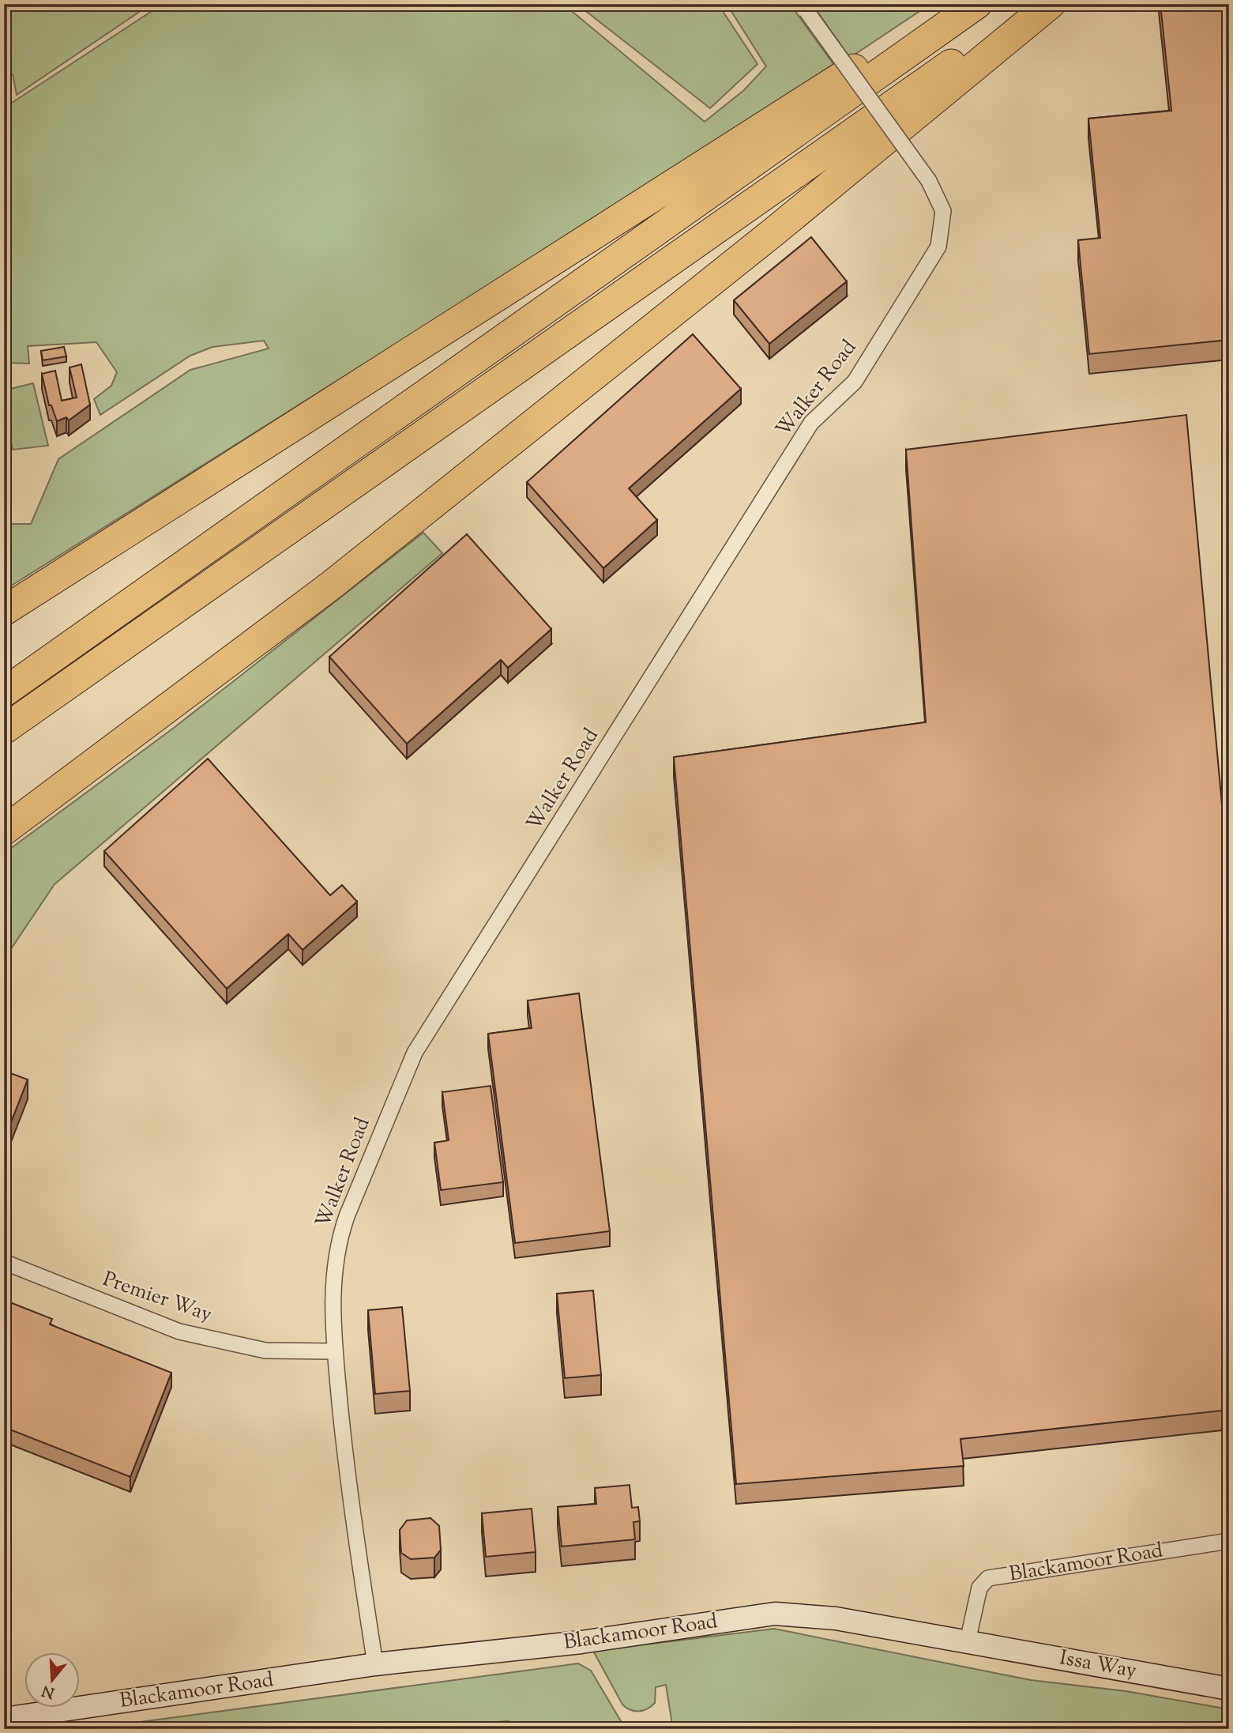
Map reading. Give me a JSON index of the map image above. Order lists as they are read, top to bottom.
{
  "streets": {
    "main road": ["Blackamoor Road", "Issa Way"],
    "street": ["Walker Road", "Premier Way"]
  },
  "crossings": [
    ["Walker Road", "Premier Way"],
    ["Walker Road", "Blackamoor Road"],
    ["Blackamoor Road", "Issa Way"]
  ],
  "north": "bottom"
}
